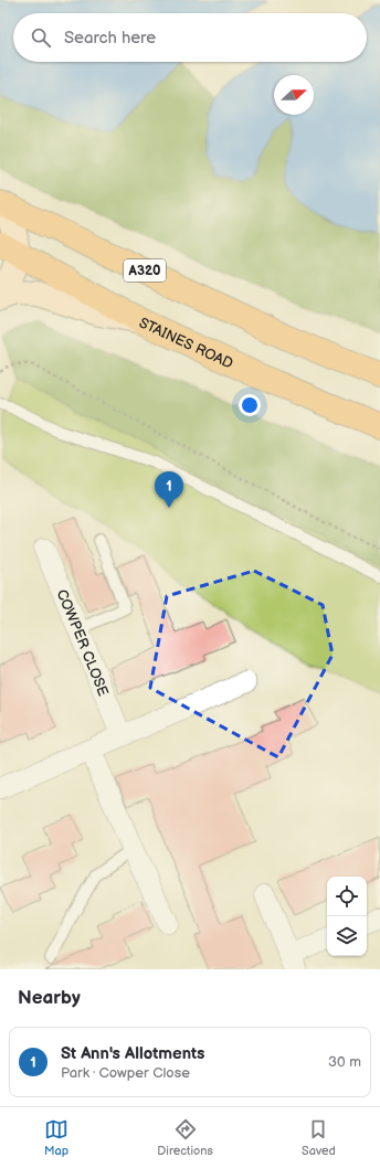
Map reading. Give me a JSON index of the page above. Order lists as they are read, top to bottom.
{
  "streets": {
    "main road": ["A320", "STAINES ROAD"],
    "street": ["COWPER CLOSE"]
  },
  "north": "right",
  "page": {
    "search": "Search here",
    "pins": "1",
    "heading": "Nearby",
    "list": [
      {
        "mark": "1",
        "name": "St Ann's Allotments",
        "note": "Park · Cowper Close",
        "value": "30 m"
      }
    ],
    "nav": ["Map", "Directions", "Saved"]
  }
}
